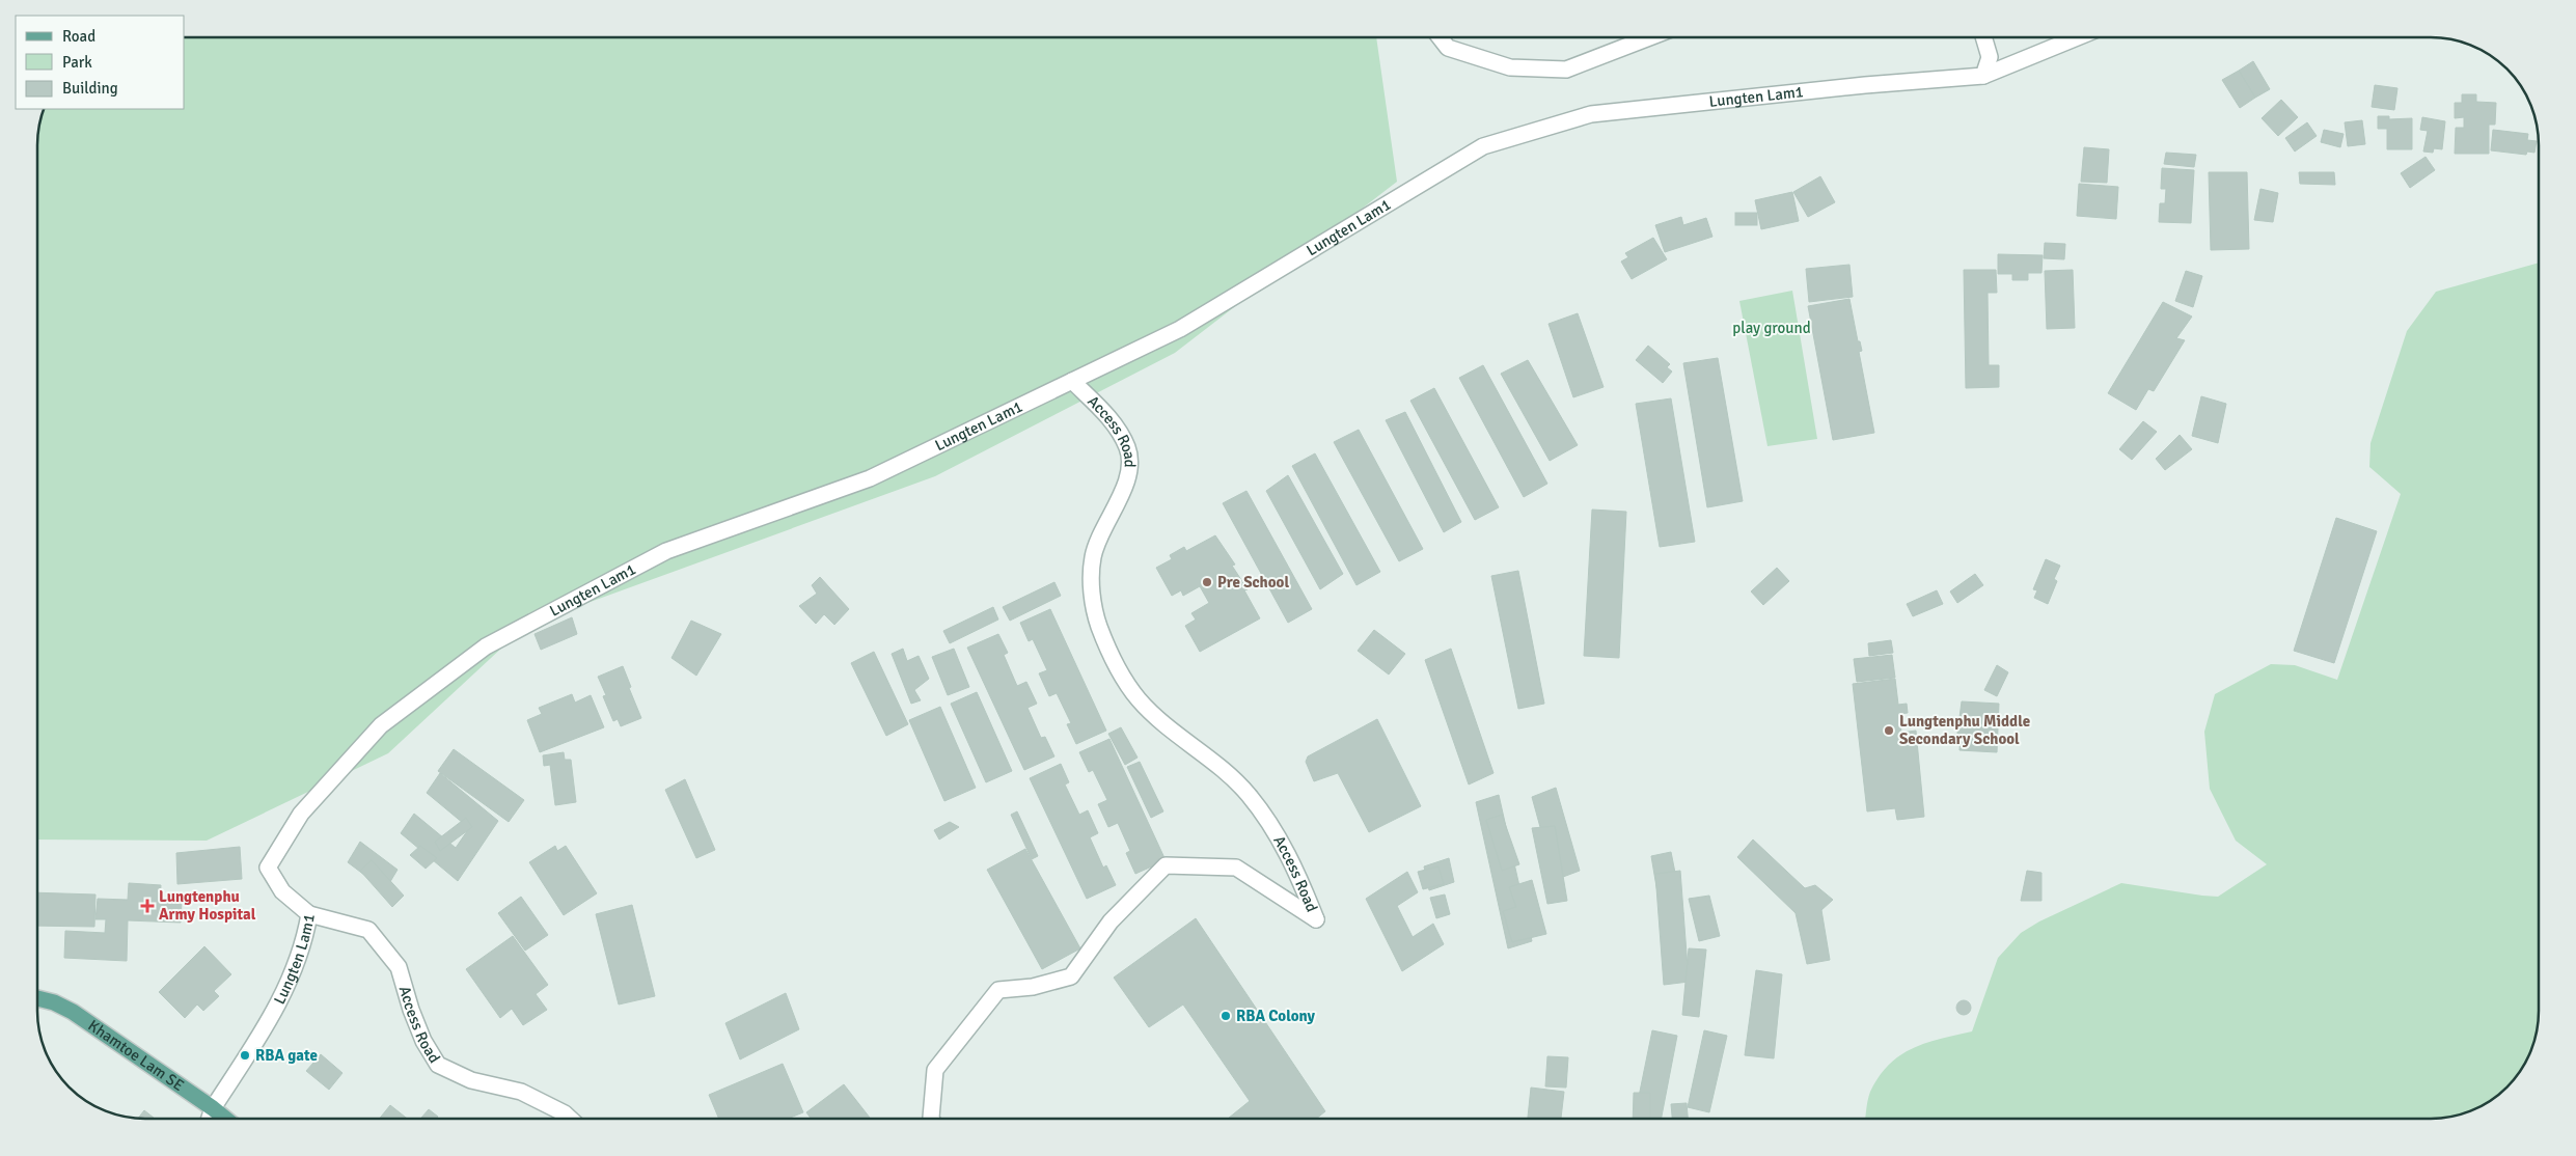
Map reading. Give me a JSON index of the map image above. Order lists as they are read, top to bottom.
{
  "streets": {
    "main road": ["Khamtoe Lam SE"],
    "street": ["Lungten Lam1", "Access Road"]
  },
  "crossings": [
    ["Lungten Lam1", "Access Road"],
    ["Lungten Lam1", "Khamtoe Lam SE"]
  ],
  "parks": ["play ground"],
  "places": {
    "other": [
      "Pre School",
      "Lungtenphu Middle Secondary School",
      "RBA Colony",
      "RBA gate"
    ],
    "health": ["Lungtenphu Army Hospital"]
  },
  "legend": ["Road", "Park", "Building"]
}
